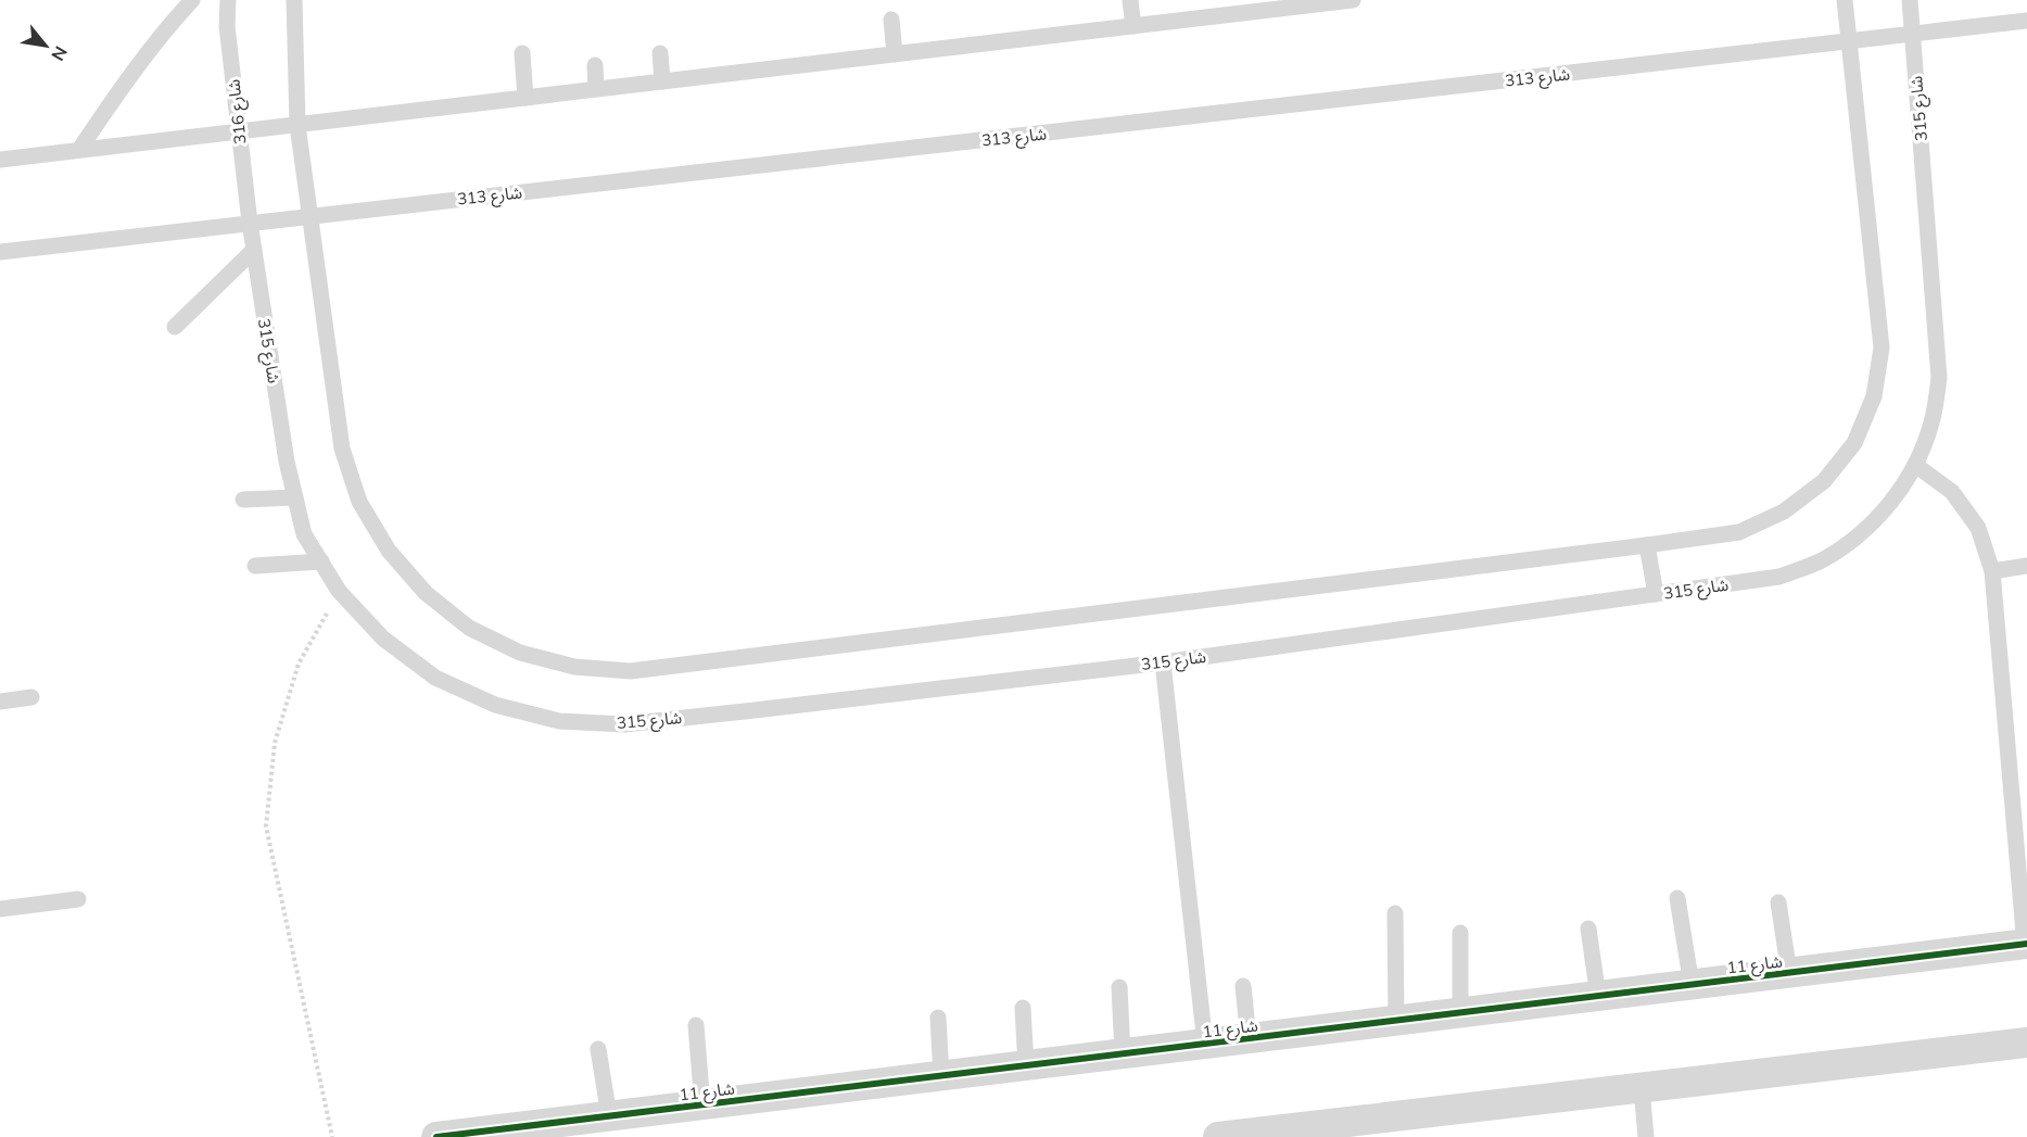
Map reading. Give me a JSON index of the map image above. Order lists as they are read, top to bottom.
{
  "streets": {
    "street": ["شارع 11"],
    "lane": ["شارع 313", "شارع 315", "شارع 316"]
  },
  "crossings": [
    ["شارع 313", "شارع 315"],
    ["شارع 313", "شارع 316"],
    ["شارع 315", "شارع 316"]
  ],
  "north": "bottom right"
}
